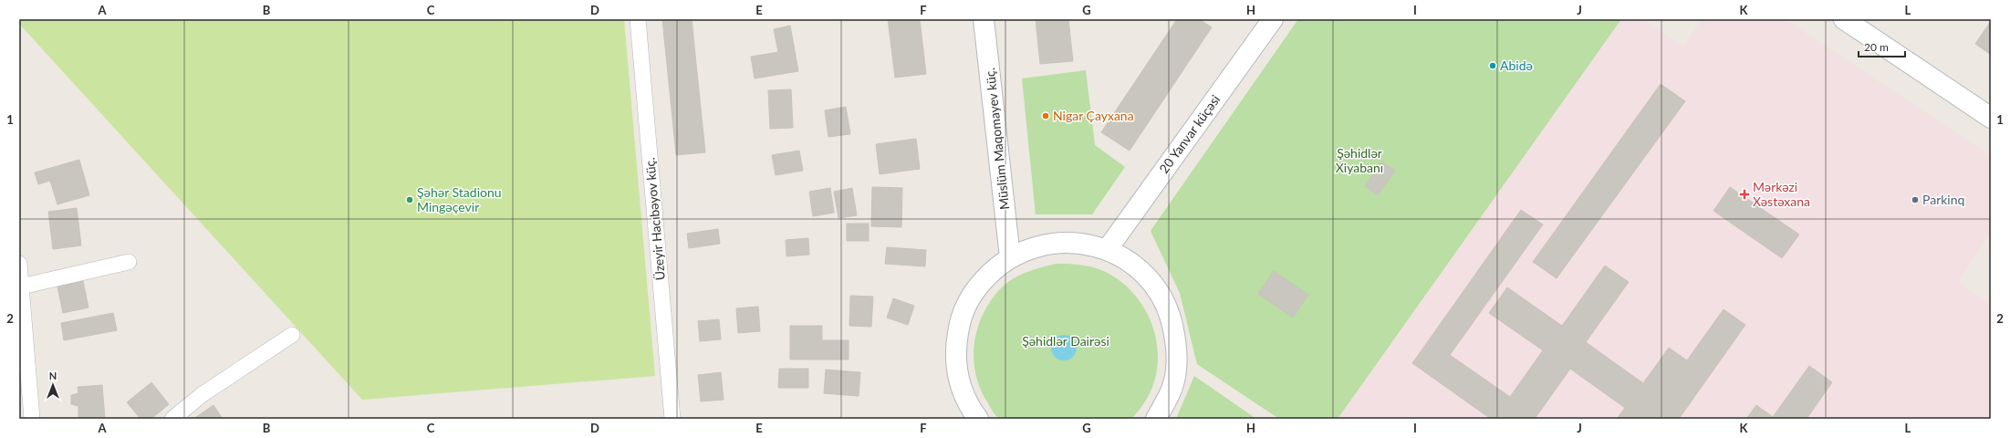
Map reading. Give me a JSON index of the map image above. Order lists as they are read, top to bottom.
{
  "streets": {
    "main road": ["20 Yanvar küçəsi", "Müslüm Maqomayev küç."],
    "street": ["Üzeyir Hacıbəyov küç."]
  },
  "parks": ["Şəhidlər Xiyabanı", "Şəhidlər Dairəsi"],
  "places": {
    "other": [
      "Abidə",
      "Nigar Çayxana",
      "Şəhər Stadionu Mingəçevir",
      "Parkinq"
    ],
    "health": ["Mərkəzi Xəstəxana"]
  },
  "scale_bar": "20 m",
  "north": "top",
  "grid": {
    "columns": [
      "A",
      "B",
      "C",
      "D",
      "E",
      "F",
      "G",
      "H",
      "I",
      "J",
      "K",
      "L"
    ],
    "rows": ["1", "2"]
  }
}
